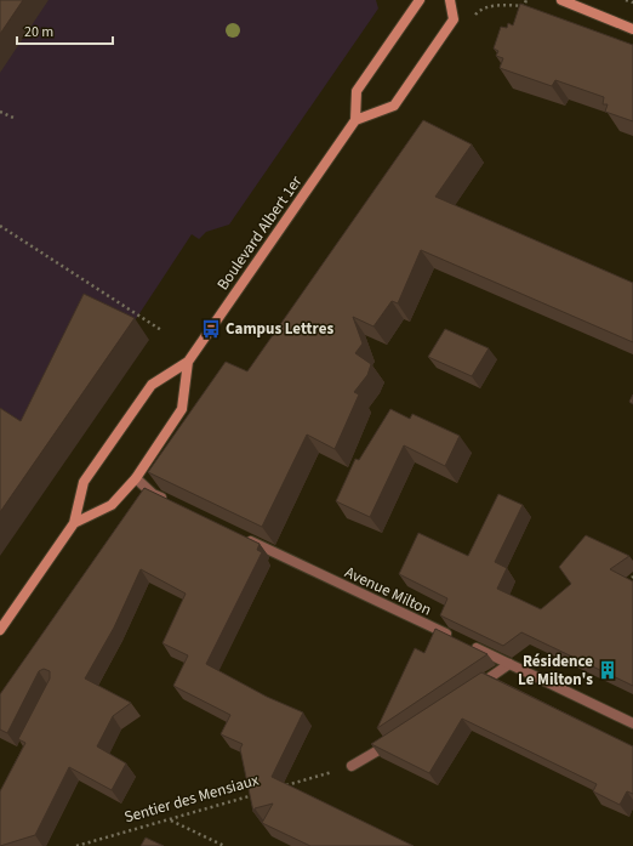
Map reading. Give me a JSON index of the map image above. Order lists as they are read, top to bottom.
{
  "streets": {
    "main road": ["Boulevard Albert 1er"],
    "street": ["Avenue Milton"],
    "path": ["Sentier des Mensiaux"]
  },
  "places": {
    "bus stop": ["Campus Lettres"],
    "building": ["Résidence Le Milton's"]
  },
  "scale_bar": "20 m"
}
